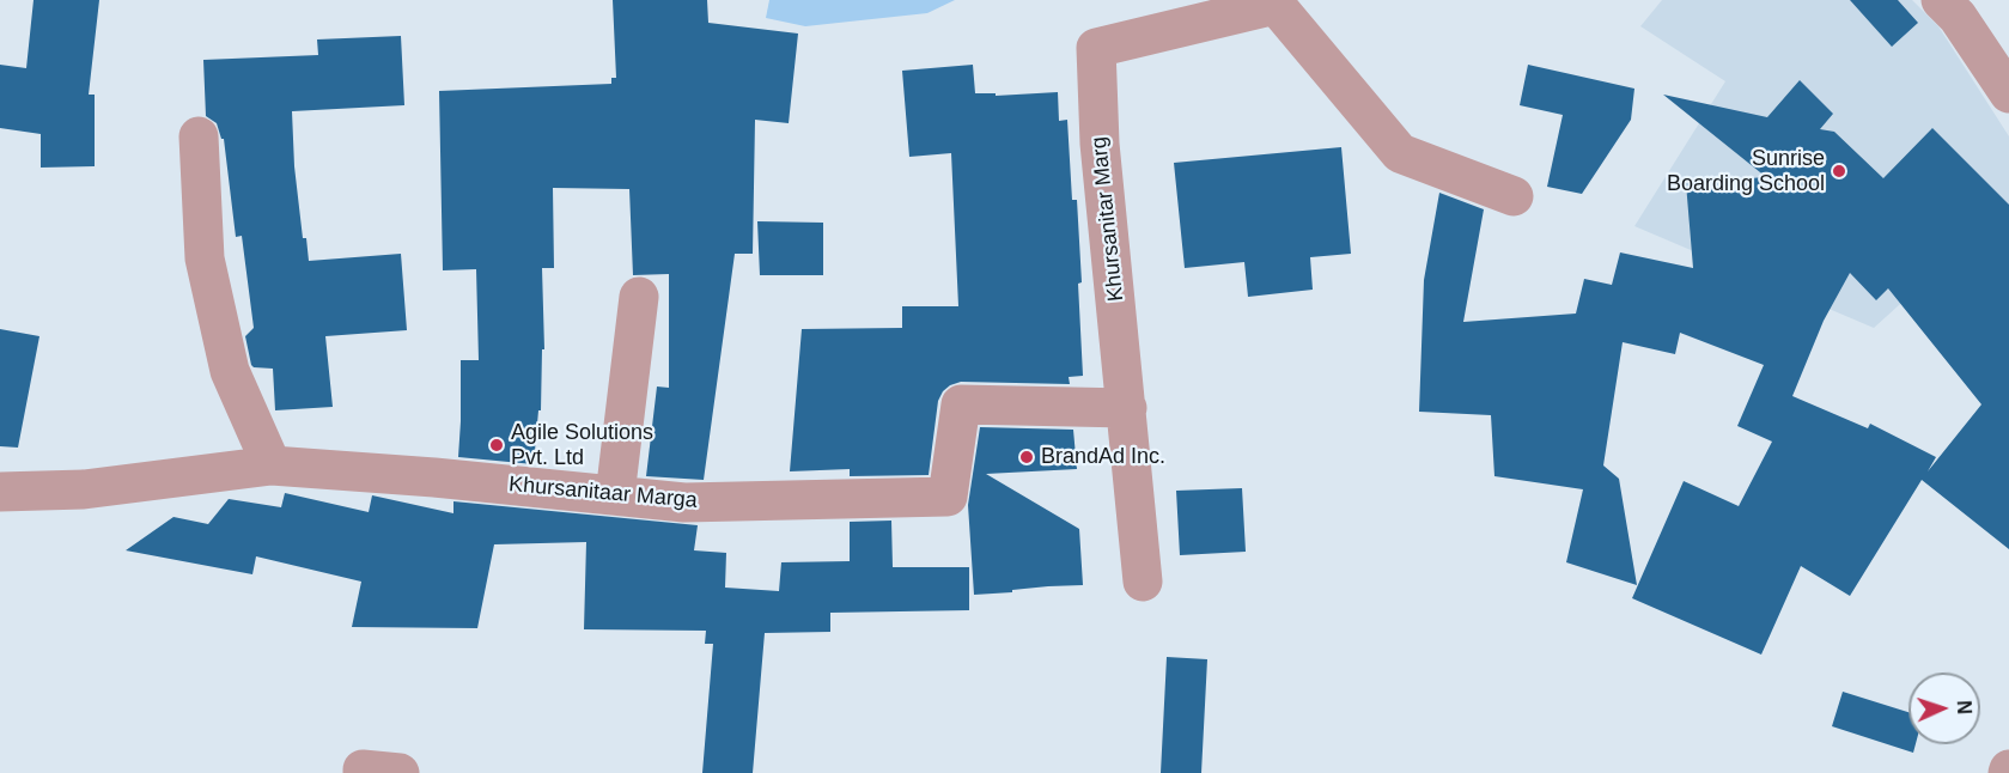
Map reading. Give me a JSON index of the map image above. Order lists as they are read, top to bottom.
{
  "streets": {
    "street": ["Khursanitar Marg", "Khursanitaar Marga"]
  },
  "crossings": [
    ["Khursanitar Marg", "Khursanitaar Marga"]
  ],
  "places": ["Sunrise Boarding School", "Agile Solutions Pvt. Ltd", "BrandAd Inc."],
  "north": "right"
}
